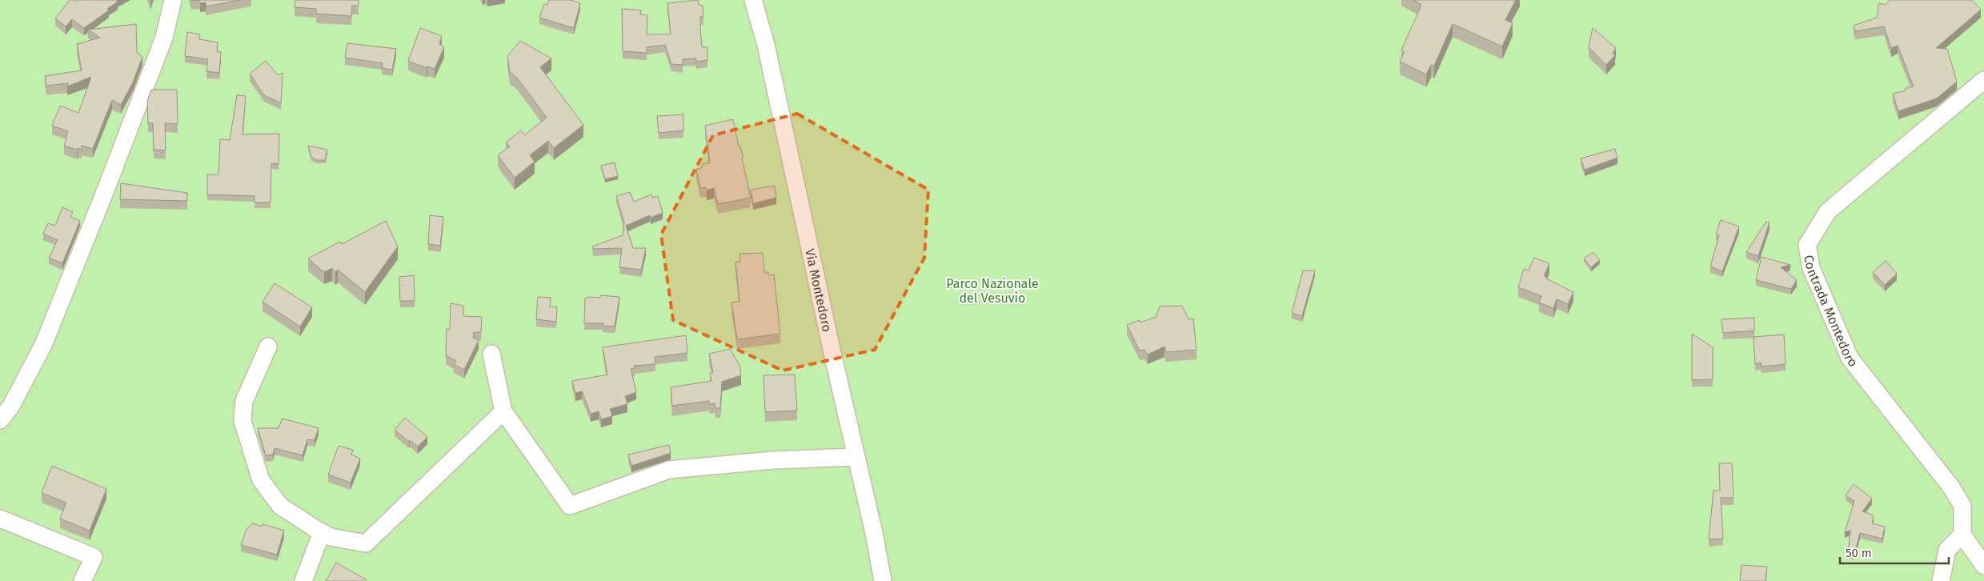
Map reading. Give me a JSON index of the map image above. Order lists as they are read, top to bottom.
{
  "streets": {
    "street": ["Via Montedoro", "Contrada Montedoro"]
  },
  "parks": ["Parco Nazionale del Vesuvio"],
  "scale_bar": "50 m"
}
